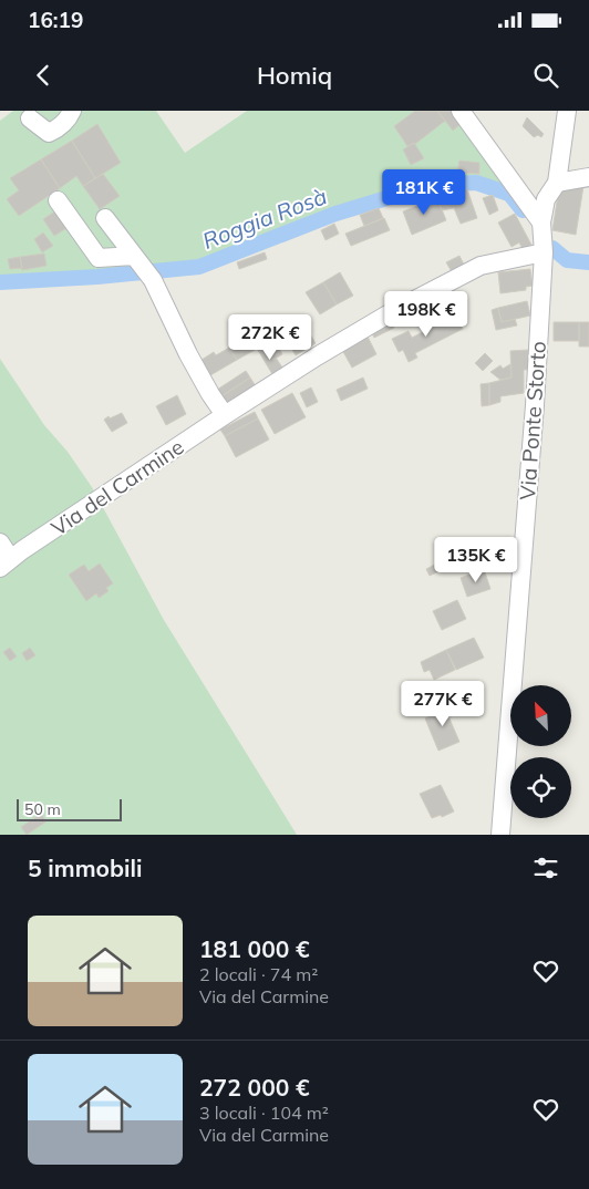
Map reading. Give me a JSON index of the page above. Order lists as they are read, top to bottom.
{
  "streets": {
    "street": ["Via Ponte Storto", "Via del Carmine"]
  },
  "crossings": [
    ["Via Ponte Storto", "Via del Carmine"]
  ],
  "water": ["Roggia Rosà"],
  "scale_bar": "50 m",
  "north": "top left",
  "page": {
    "status": "16:19",
    "header": "Homiq",
    "price": [
      "181K €",
      "198K €",
      "272K €",
      "135K €",
      "277K €"
    ],
    "scale": "50 m",
    "heading": "5 immobili",
    "list": [
      {
        "name": "181 000 €",
        "note": "2 locali · 74 m² · Via del Carmine"
      },
      {
        "name": "272 000 €",
        "note": "3 locali · 104 m² · Via del Carmine"
      }
    ]
  }
}
